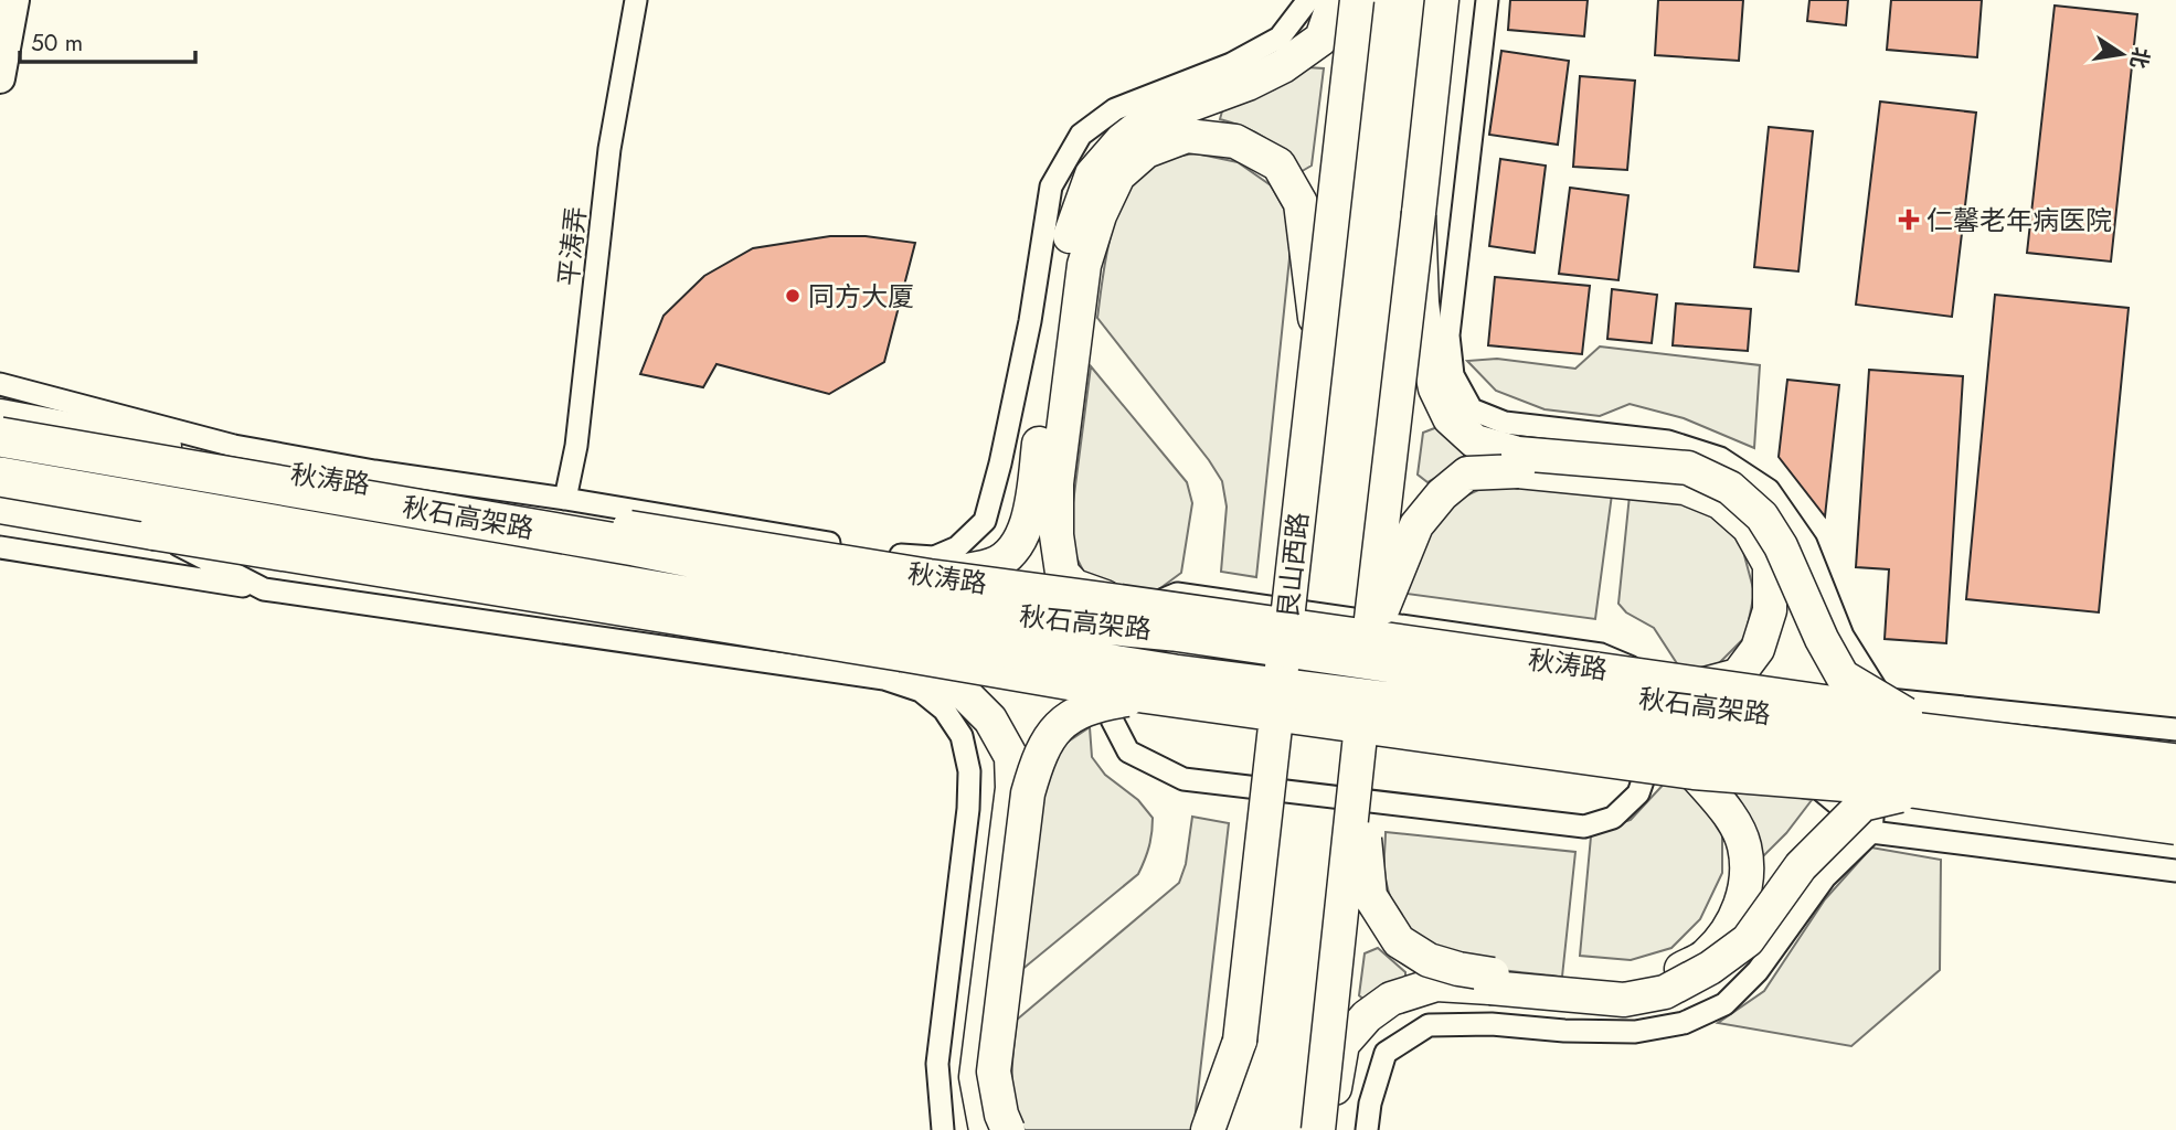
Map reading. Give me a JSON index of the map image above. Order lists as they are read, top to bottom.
{
  "streets": {
    "highway": ["秋石高架路"],
    "main road": ["秋涛路", "艮山西路"],
    "street": ["平涛弄"]
  },
  "places": {
    "health": ["仁馨老年病医院"],
    "other": ["同方大厦"]
  },
  "scale_bar": "50 m",
  "north": "right"
}
